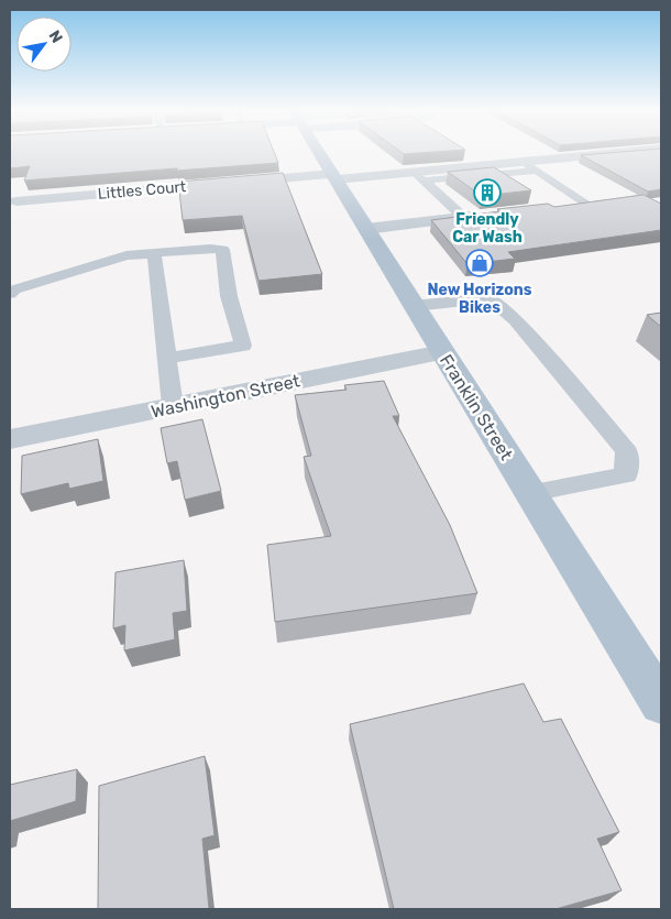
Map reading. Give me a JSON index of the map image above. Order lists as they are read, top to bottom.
{
  "streets": {
    "main road": ["Franklin Street"],
    "street": ["Littles Court", "Washington Street"]
  },
  "crossings": [
    ["Littles Court", "Franklin Street"],
    ["Washington Street", "Franklin Street"]
  ],
  "places": {
    "building": ["Friendly Car Wash"],
    "shop": ["New Horizons Bikes"]
  },
  "north": "top right"
}
